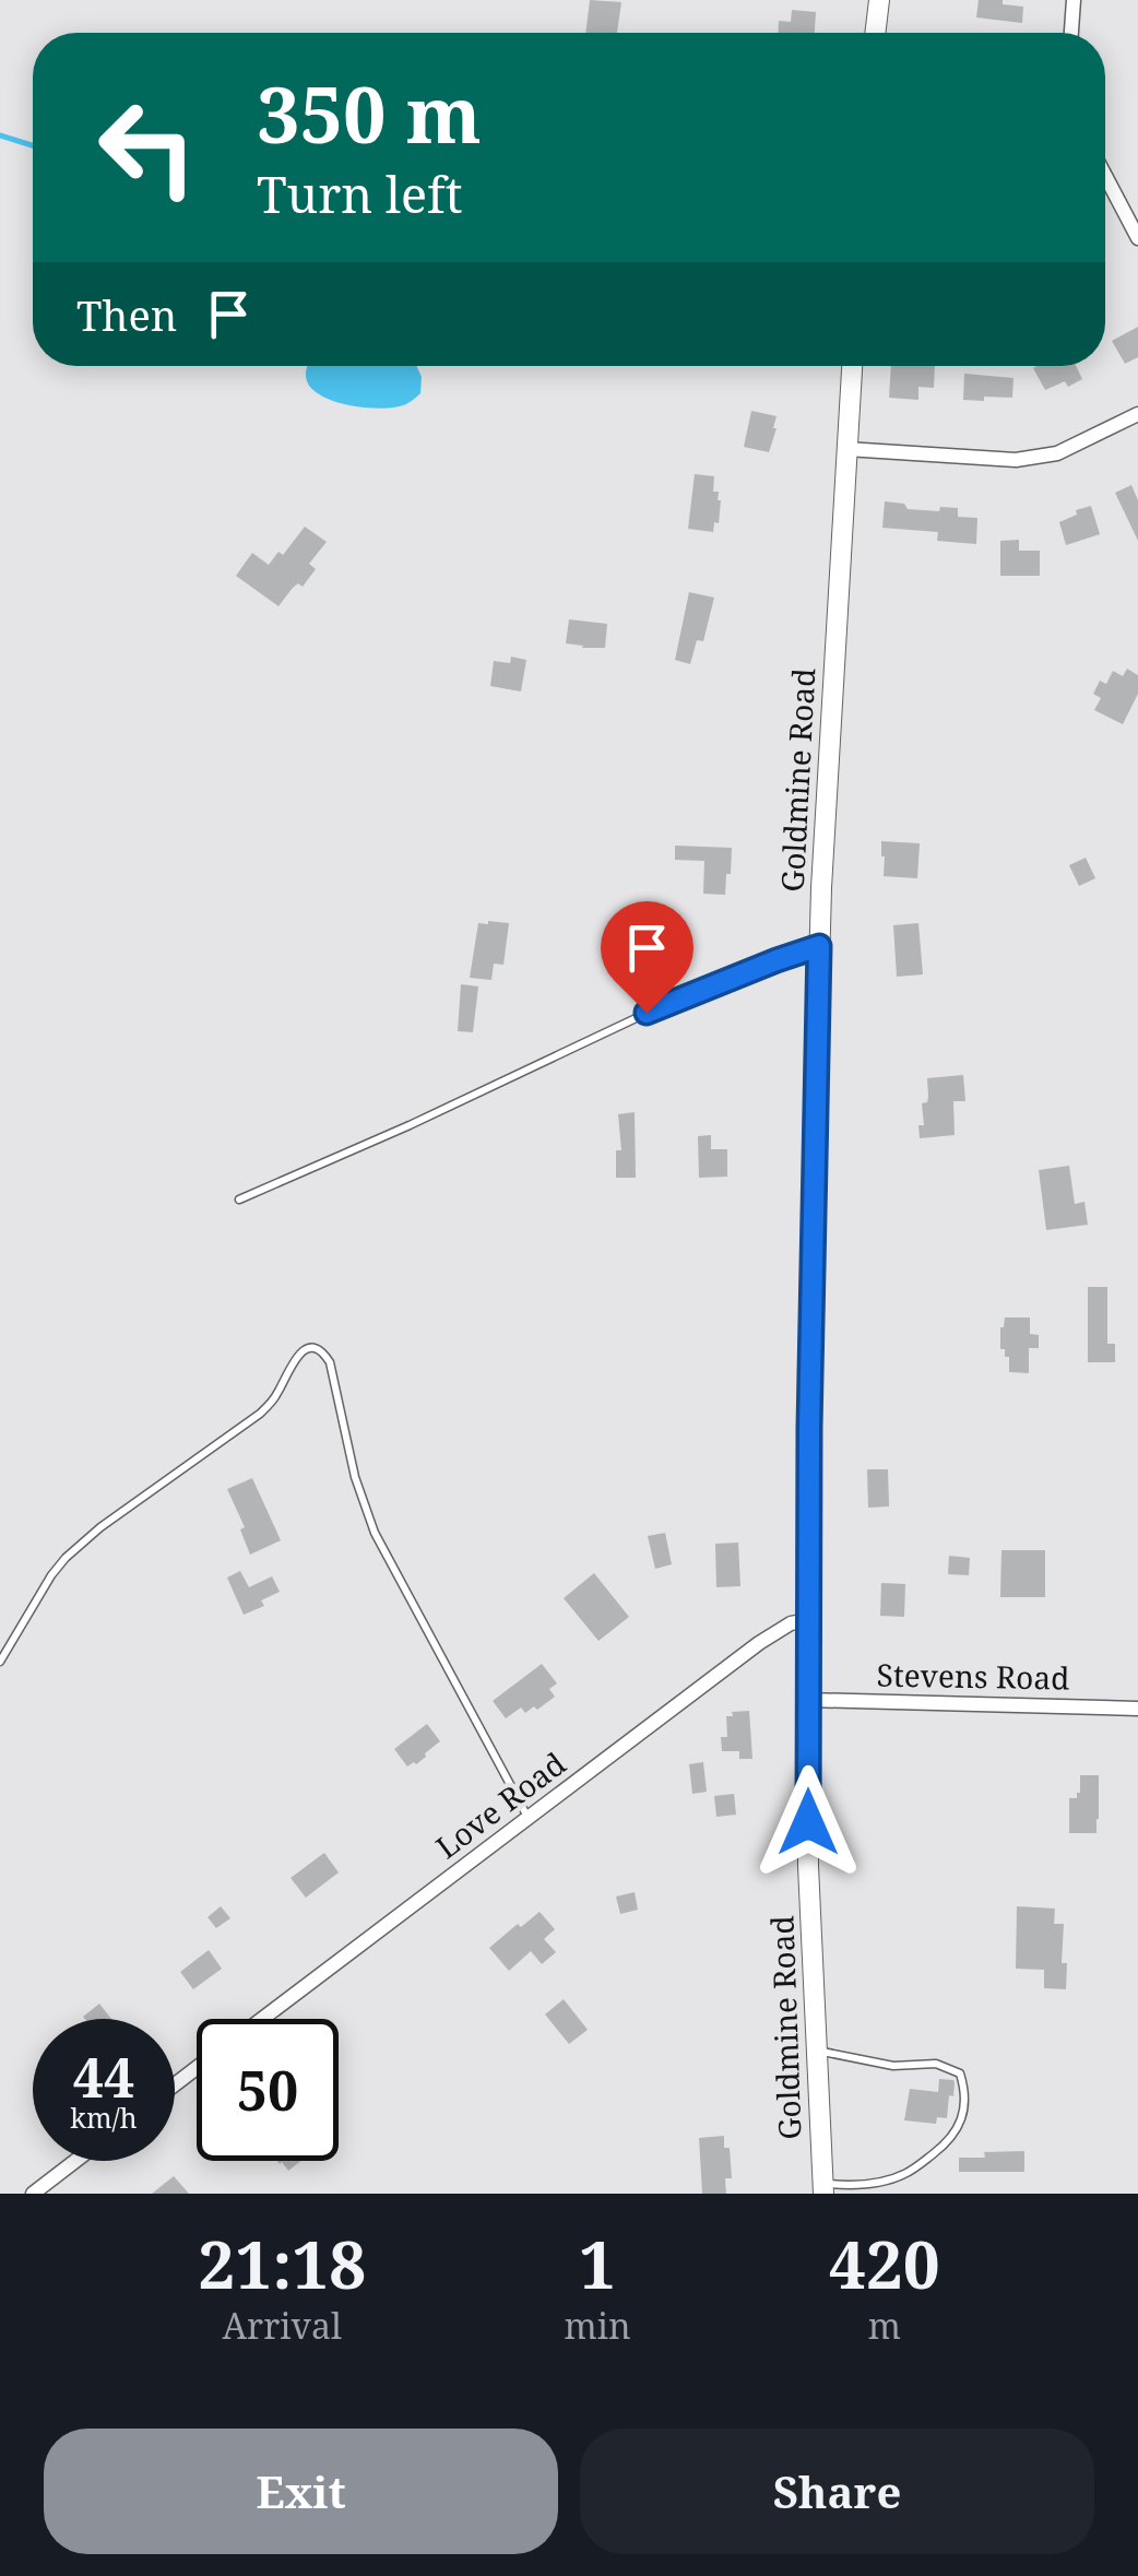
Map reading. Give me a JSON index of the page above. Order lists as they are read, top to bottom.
{
  "streets": {
    "main road": ["Goldmine Road"],
    "street": ["Stevens Road", "Love Road"]
  },
  "crossings": [
    ["Goldmine Road", "Stevens Road"],
    ["Goldmine Road", "Love Road"]
  ],
  "page": {
    "turn": ["350 m", "Turn left"],
    "then": "Then",
    "speed": "44 km/h",
    "limit": "50",
    "eta": [
      "21:18",
      "Arrival",
      "1",
      "min",
      "420",
      "m"
    ],
    "buttons": ["Exit", "Share"]
  }
}
